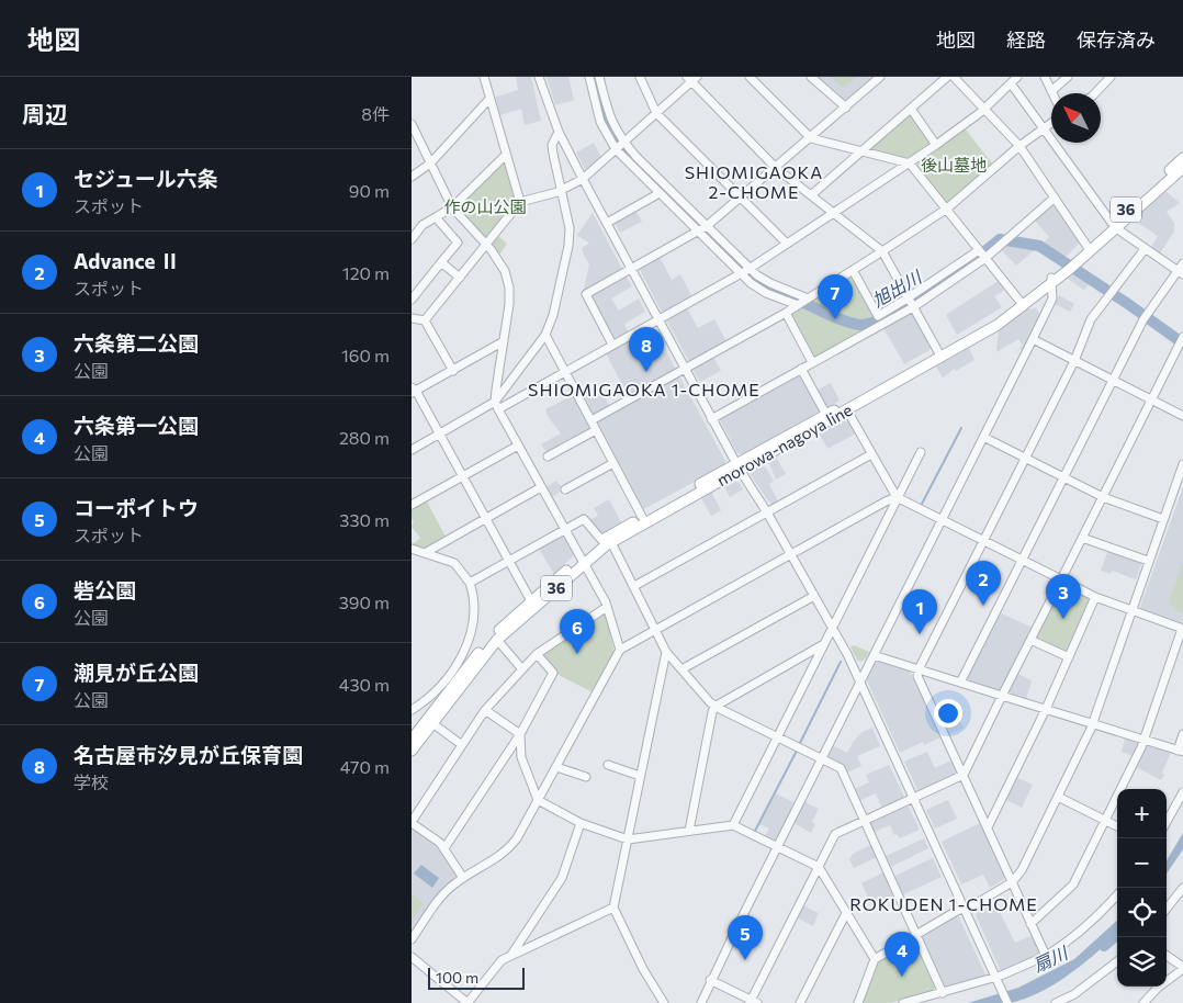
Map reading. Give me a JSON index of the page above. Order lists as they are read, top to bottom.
{
  "streets": {
    "main road": ["36", "morowa-nagoya line"]
  },
  "districts": ["SHIOMIGAOKA 2-CHOME", "SHIOMIGAOKA 1-CHOME", "ROKUDEN 1-CHOME"],
  "water": ["旭出川", "扇川"],
  "parks": ["後山墓地", "作の山公園"],
  "scale_bar": "100 m",
  "north": "top left",
  "page": {
    "header": "地図",
    "nav": ["地図", "経路", "保存済み"],
    "heading": ["周辺", "8件"],
    "list": [
      {
        "mark": "1",
        "name": "セジュール六条",
        "note": "スポット",
        "value": "90 m"
      },
      {
        "mark": "2",
        "name": "Advance Ⅱ",
        "note": "スポット",
        "value": "120 m"
      },
      {
        "mark": "3",
        "name": "六条第二公園",
        "note": "公園",
        "value": "160 m"
      },
      {
        "mark": "4",
        "name": "六条第一公園",
        "note": "公園",
        "value": "280 m"
      },
      {
        "mark": "5",
        "name": "コーポイトウ",
        "note": "スポット",
        "value": "330 m"
      },
      {
        "mark": "6",
        "name": "砦公園",
        "note": "公園",
        "value": "390 m"
      },
      {
        "mark": "7",
        "name": "潮見が丘公園",
        "note": "公園",
        "value": "430 m"
      },
      {
        "mark": "8",
        "name": "名古屋市汐見が丘保育園",
        "note": "学校",
        "value": "470 m"
      }
    ],
    "pins": [
      "7",
      "8",
      "2",
      "3",
      "1",
      "6",
      "5",
      "4"
    ],
    "map_buttons": ["+", "−"],
    "scale": "100 m"
  }
}
